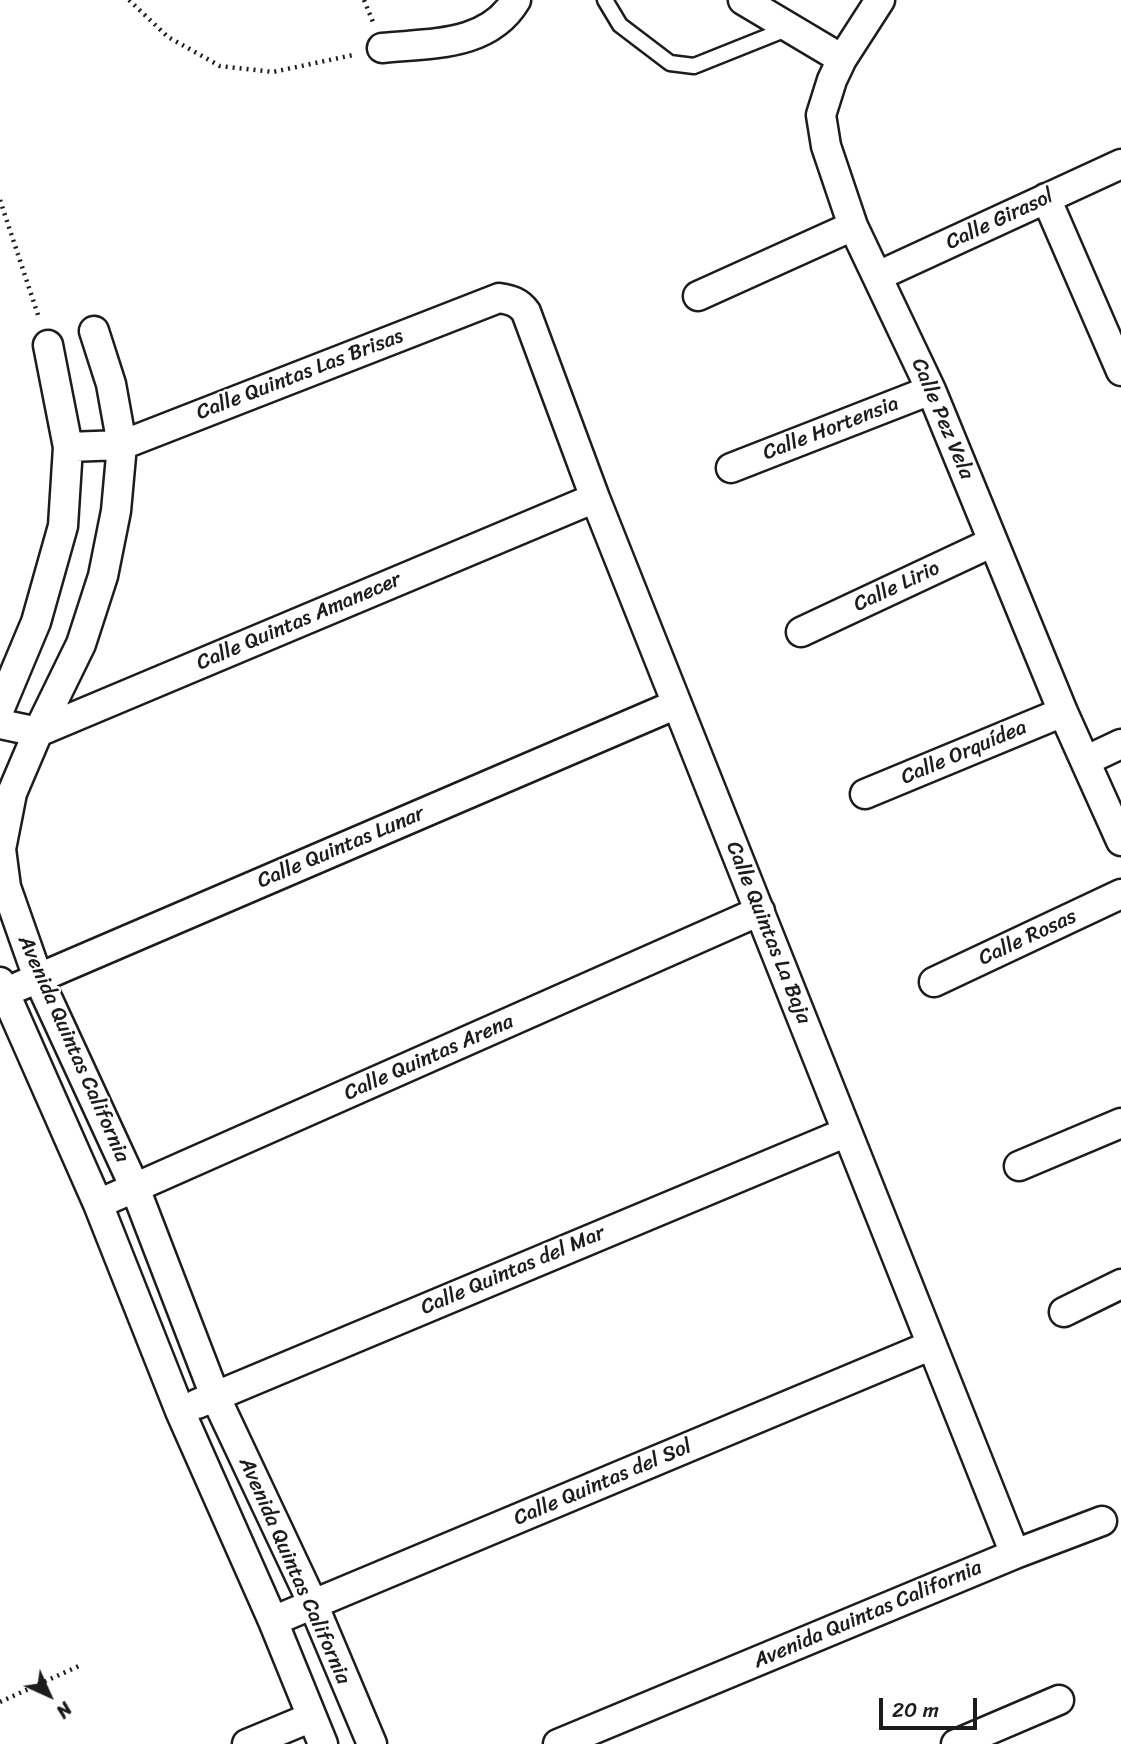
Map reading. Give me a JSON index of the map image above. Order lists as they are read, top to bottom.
{
  "streets": {
    "street": [
      "Calle Girasol",
      "Calle Quintas Las Brisas",
      "Calle Pez Vela",
      "Calle Hortensia",
      "Calle Lirio",
      "Calle Quintas Amanecer",
      "Calle Orquídea",
      "Calle Quintas Lunar",
      "Calle Quintas La Baja",
      "Calle Rosas",
      "Avenida Quintas California",
      "Calle Quintas Arena",
      "Calle Quintas del Mar",
      "Calle Quintas del Sol"
    ]
  },
  "crossings": [
    ["Calle Girasol", "Calle Pez Vela"],
    ["Calle Quintas Las Brisas", "Calle Quintas La Baja"],
    ["Calle Quintas Las Brisas", "Avenida Quintas California"],
    ["Calle Pez Vela", "Calle Hortensia"],
    ["Calle Pez Vela", "Calle Lirio"],
    ["Calle Pez Vela", "Calle Orquídea"],
    ["Calle Quintas Amanecer", "Calle Quintas La Baja"],
    ["Calle Quintas Amanecer", "Avenida Quintas California"],
    ["Calle Quintas Lunar", "Calle Quintas La Baja"],
    ["Calle Quintas Lunar", "Avenida Quintas California"],
    ["Calle Quintas La Baja", "Avenida Quintas California"],
    ["Calle Quintas La Baja", "Calle Quintas Arena"],
    ["Calle Quintas La Baja", "Calle Quintas del Mar"],
    ["Calle Quintas La Baja", "Calle Quintas del Sol"],
    ["Avenida Quintas California", "Calle Quintas Arena"],
    ["Avenida Quintas California", "Calle Quintas del Mar"],
    ["Avenida Quintas California", "Calle Quintas del Sol"]
  ],
  "scale_bar": "20 m",
  "north": "bottom right"
}
